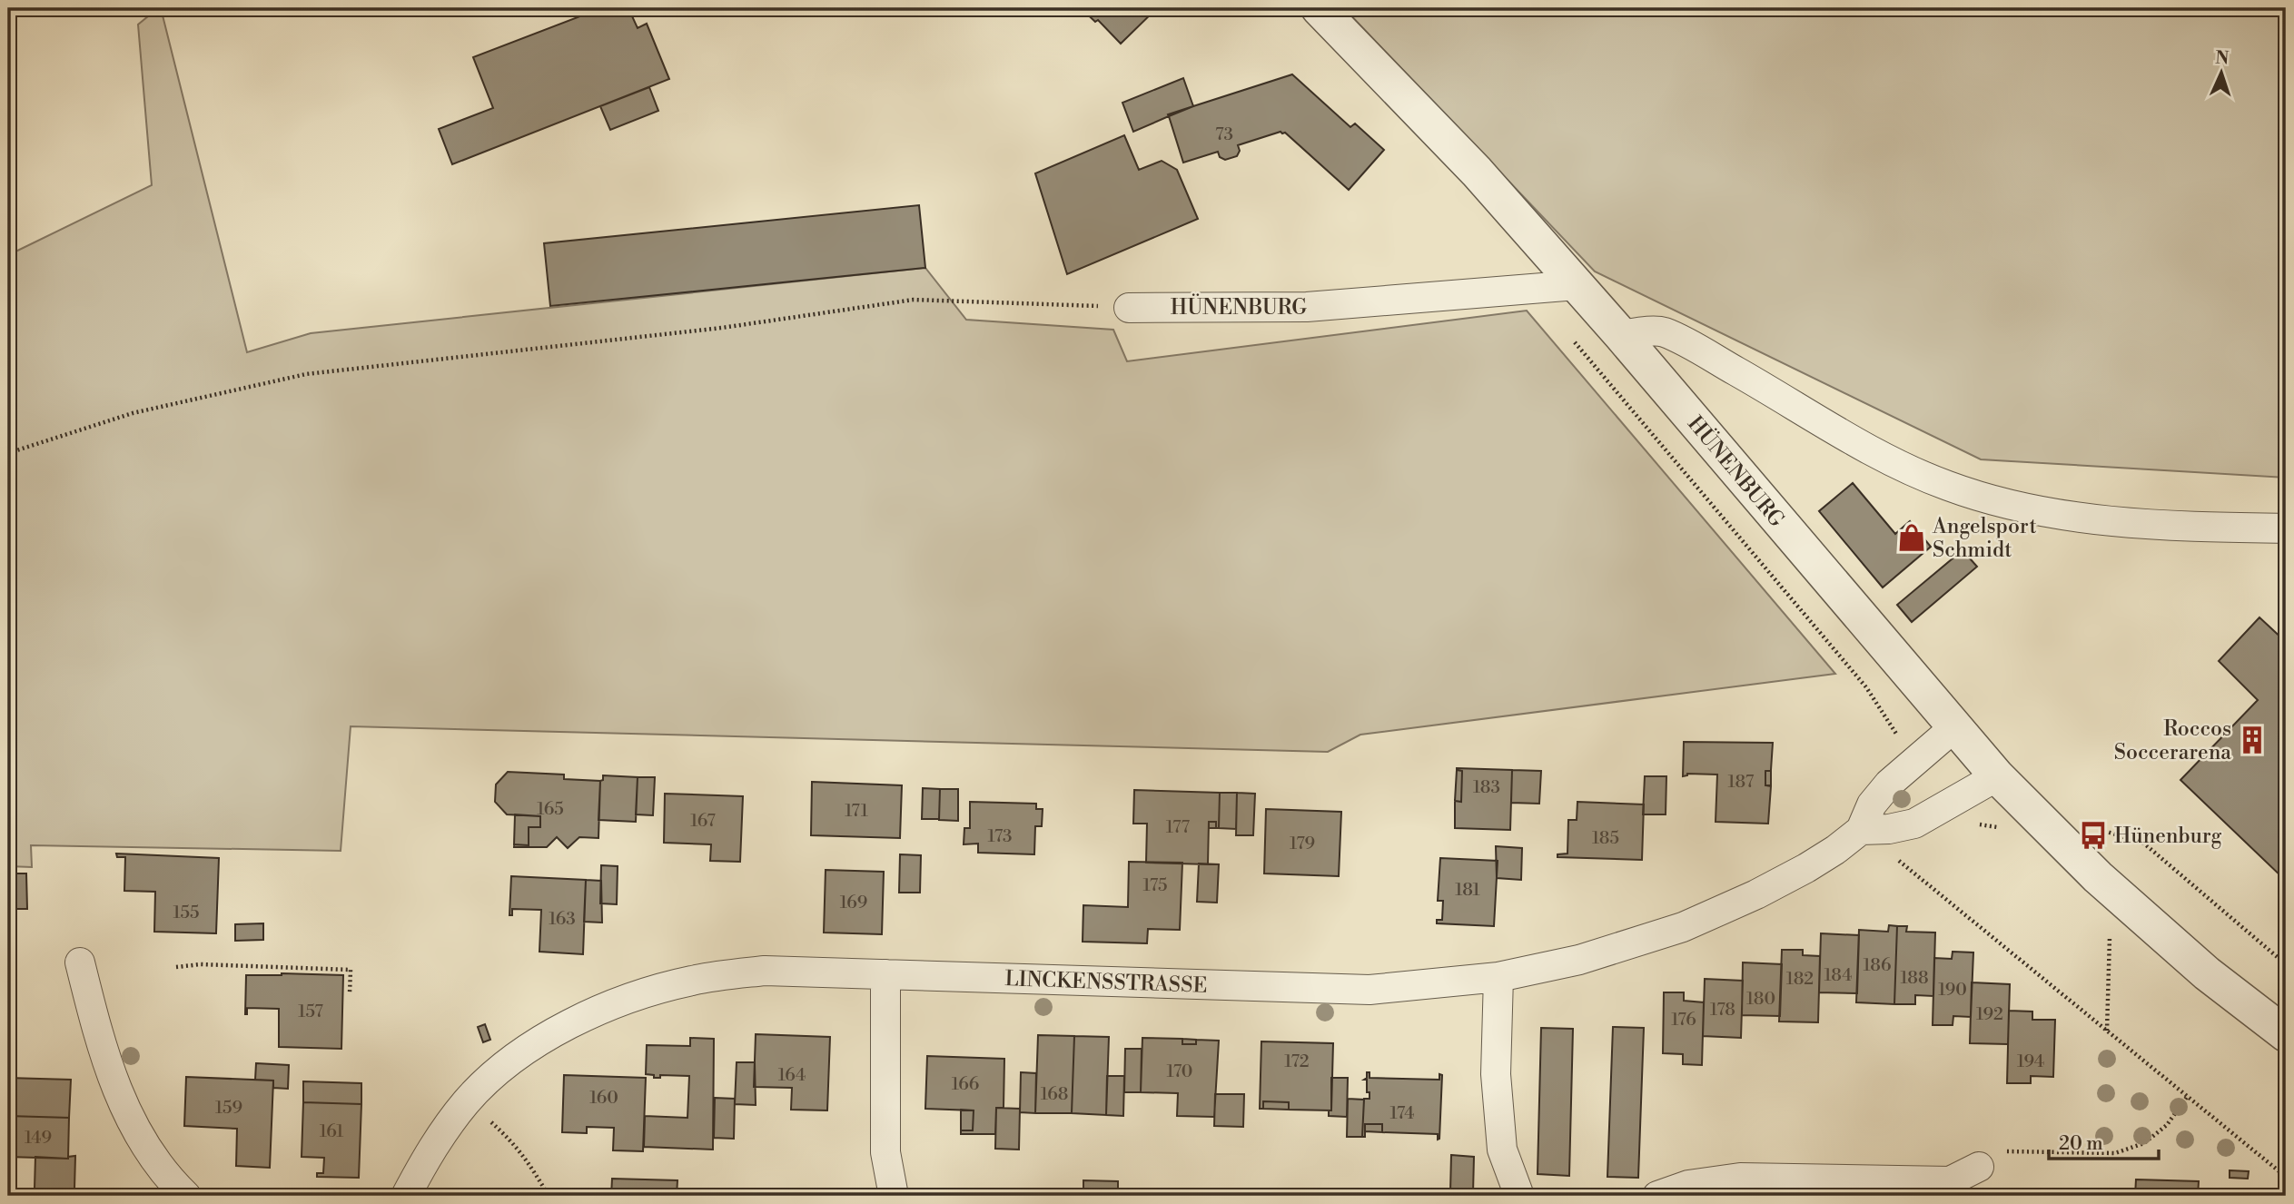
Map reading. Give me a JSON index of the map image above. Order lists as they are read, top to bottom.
{
  "streets": {
    "street": ["HÜNENBURG", "LINCKENSSTRASSE"]
  },
  "crossings": [
    ["HÜNENBURG", "LINCKENSSTRASSE"]
  ],
  "places": {
    "shop": ["Angelsport Schmidt"],
    "building": ["Roccos Soccerarena"],
    "bus stop": ["Hünenburg"]
  },
  "house_numbers": [
    "73",
    "187",
    "183",
    "165",
    "171",
    "167",
    "177",
    "173",
    "185",
    "179",
    "175",
    "181",
    "169",
    "155",
    "163",
    "186",
    "184",
    "188",
    "182",
    "190",
    "180",
    "178",
    "157",
    "192",
    "176",
    "172",
    "194",
    "170",
    "164",
    "166",
    "168",
    "160",
    "159",
    "174",
    "161",
    "149"
  ],
  "scale_bar": "20 m",
  "north": "top"
}
